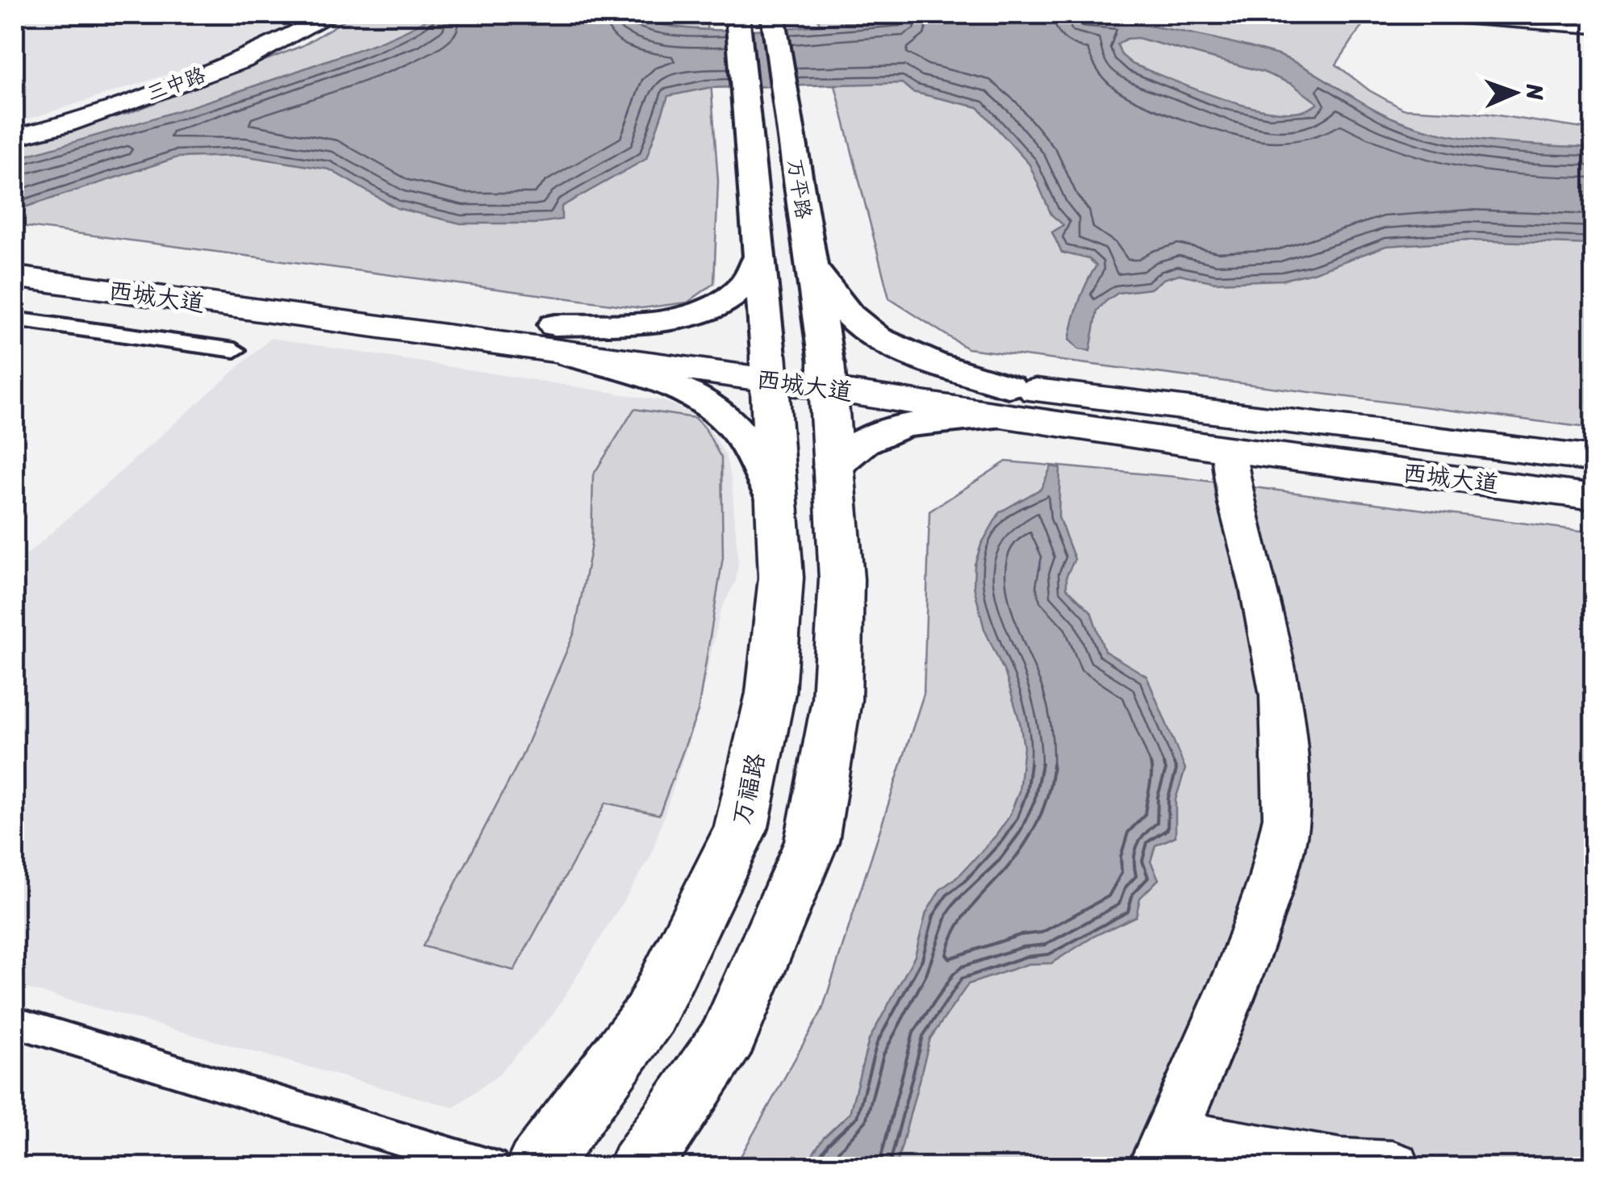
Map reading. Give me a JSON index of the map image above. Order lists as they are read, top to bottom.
{
  "streets": {
    "highway": ["西城大道", "万福路"],
    "main road": ["万平路"],
    "street": ["三中路"]
  },
  "crossings": [
    ["万平路", "西城大道"],
    ["万平路", "万福路"],
    ["西城大道", "万福路"]
  ],
  "north": "right"
}
